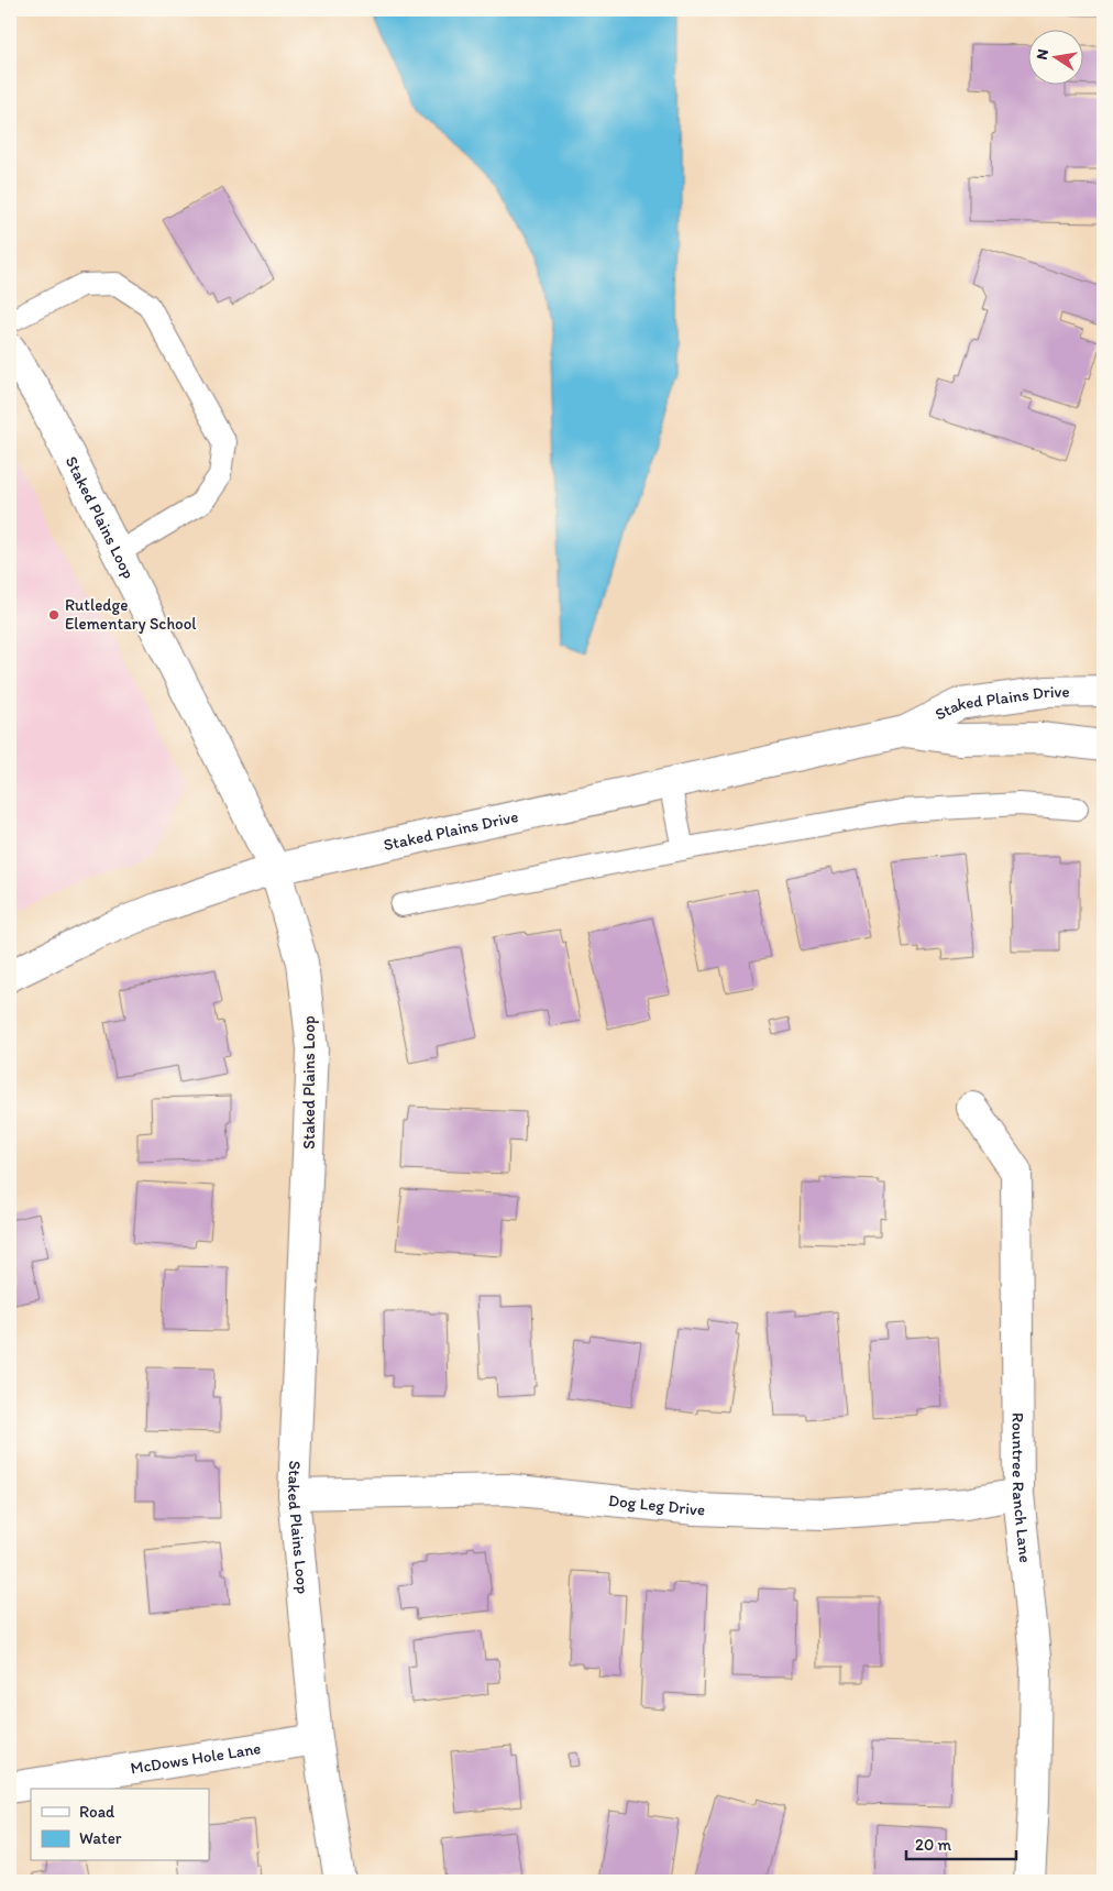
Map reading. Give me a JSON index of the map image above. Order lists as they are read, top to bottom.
{
  "streets": {
    "street": [
      "Staked Plains Loop",
      "Staked Plains Drive",
      "Rountree Ranch Lane",
      "Dog Leg Drive",
      "McDows Hole Lane"
    ]
  },
  "crossings": [
    ["Staked Plains Loop", "Staked Plains Drive"],
    ["Staked Plains Loop", "Dog Leg Drive"],
    ["Staked Plains Loop", "McDows Hole Lane"],
    ["Rountree Ranch Lane", "Dog Leg Drive"]
  ],
  "places": ["Rutledge Elementary School"],
  "legend": ["Road", "Water"],
  "scale_bar": "20 m",
  "north": "left"
}
